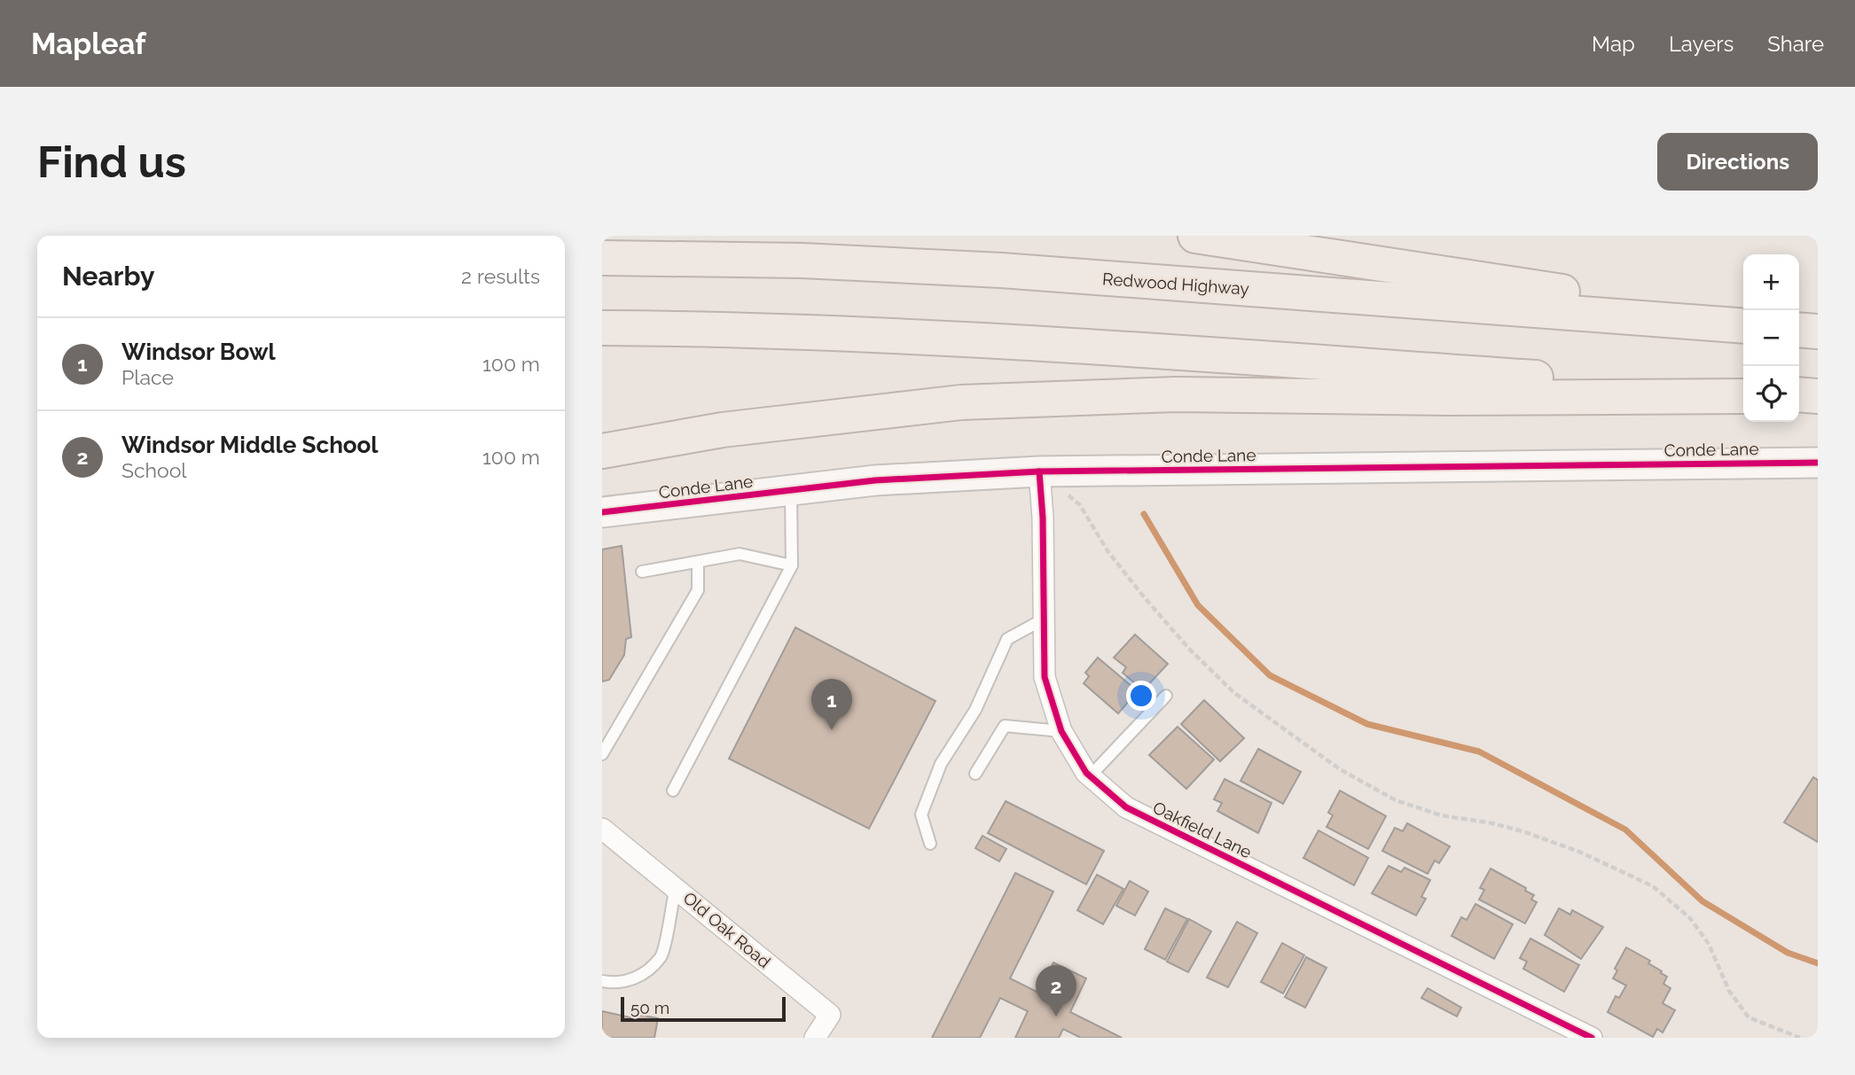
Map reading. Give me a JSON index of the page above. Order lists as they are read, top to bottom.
{
  "streets": {
    "highway": ["Redwood Highway"],
    "street": ["Conde Lane", "Oakfield Lane", "Old Oak Road"]
  },
  "crossings": [
    ["Conde Lane", "Oakfield Lane"]
  ],
  "scale_bar": "50 m",
  "page": {
    "header": "Mapleaf",
    "nav": ["Map", "Layers", "Share"],
    "buttons": "Directions",
    "title": "Find us",
    "heading": ["Nearby", "2 results"],
    "map_buttons": ["+", "−"],
    "list": [
      {
        "mark": "1",
        "name": "Windsor Bowl",
        "note": "Place",
        "value": "100 m"
      },
      {
        "mark": "2",
        "name": "Windsor Middle School",
        "note": "School",
        "value": "100 m"
      }
    ],
    "pins": ["1", "2"],
    "scale": "50 m"
  }
}
